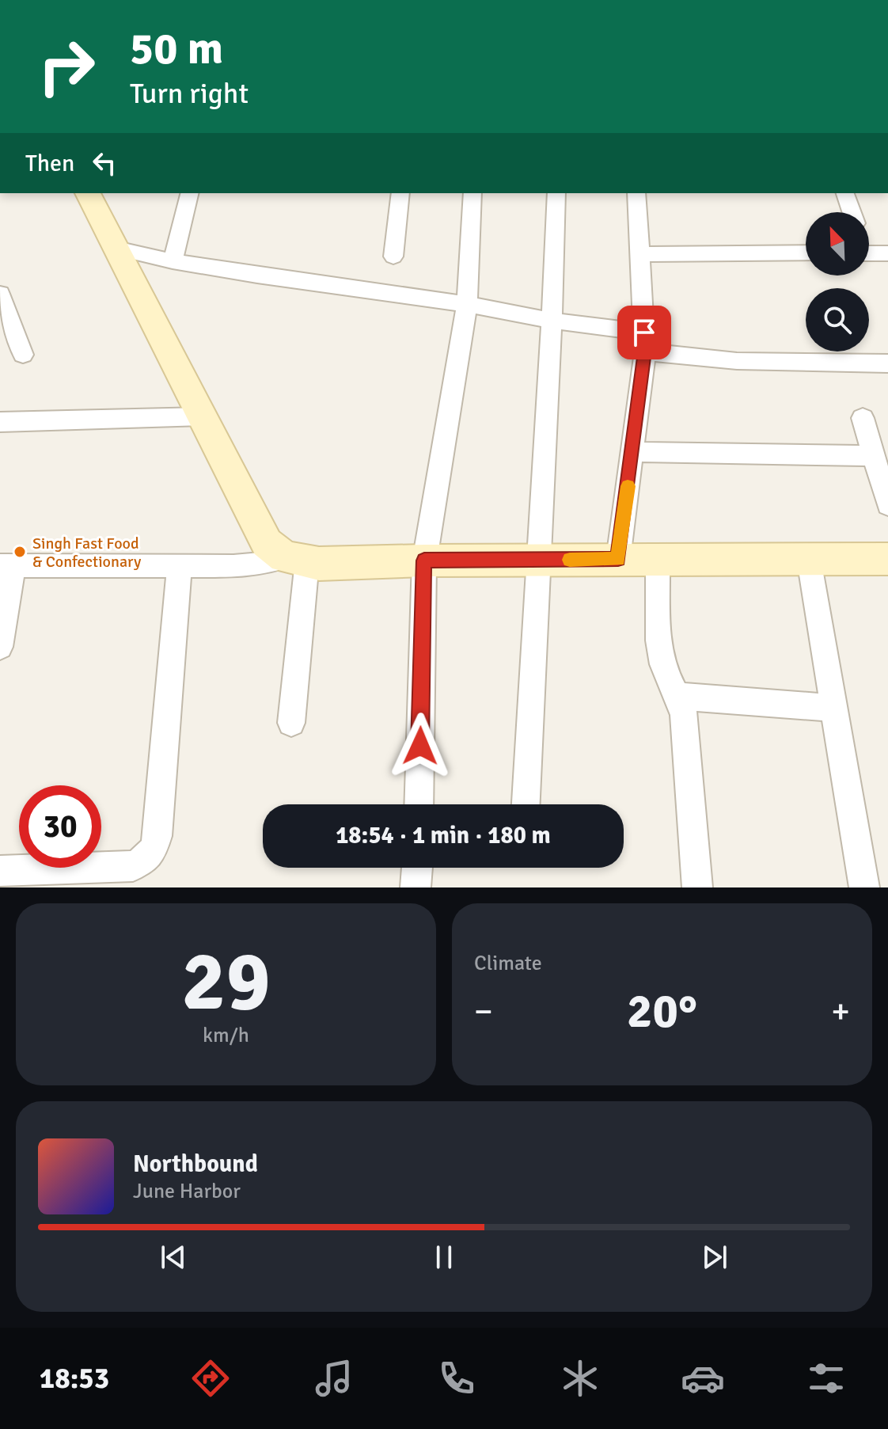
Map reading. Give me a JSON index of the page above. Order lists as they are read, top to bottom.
{
  "places": ["Singh Fast Food & Confectionary"],
  "north": "top left",
  "page": {
    "turn": ["50 m", "Turn right"],
    "then": "Then",
    "limit": "30",
    "trip": "18:54 · 1 min · 180 m",
    "tile": [
      ["29", "km/h"],
      "Climate"
    ],
    "heat": ["−", "20°", "+"],
    "song": ["Northbound", "June Harbor"],
    "tabs": "18:53"
  }
}
